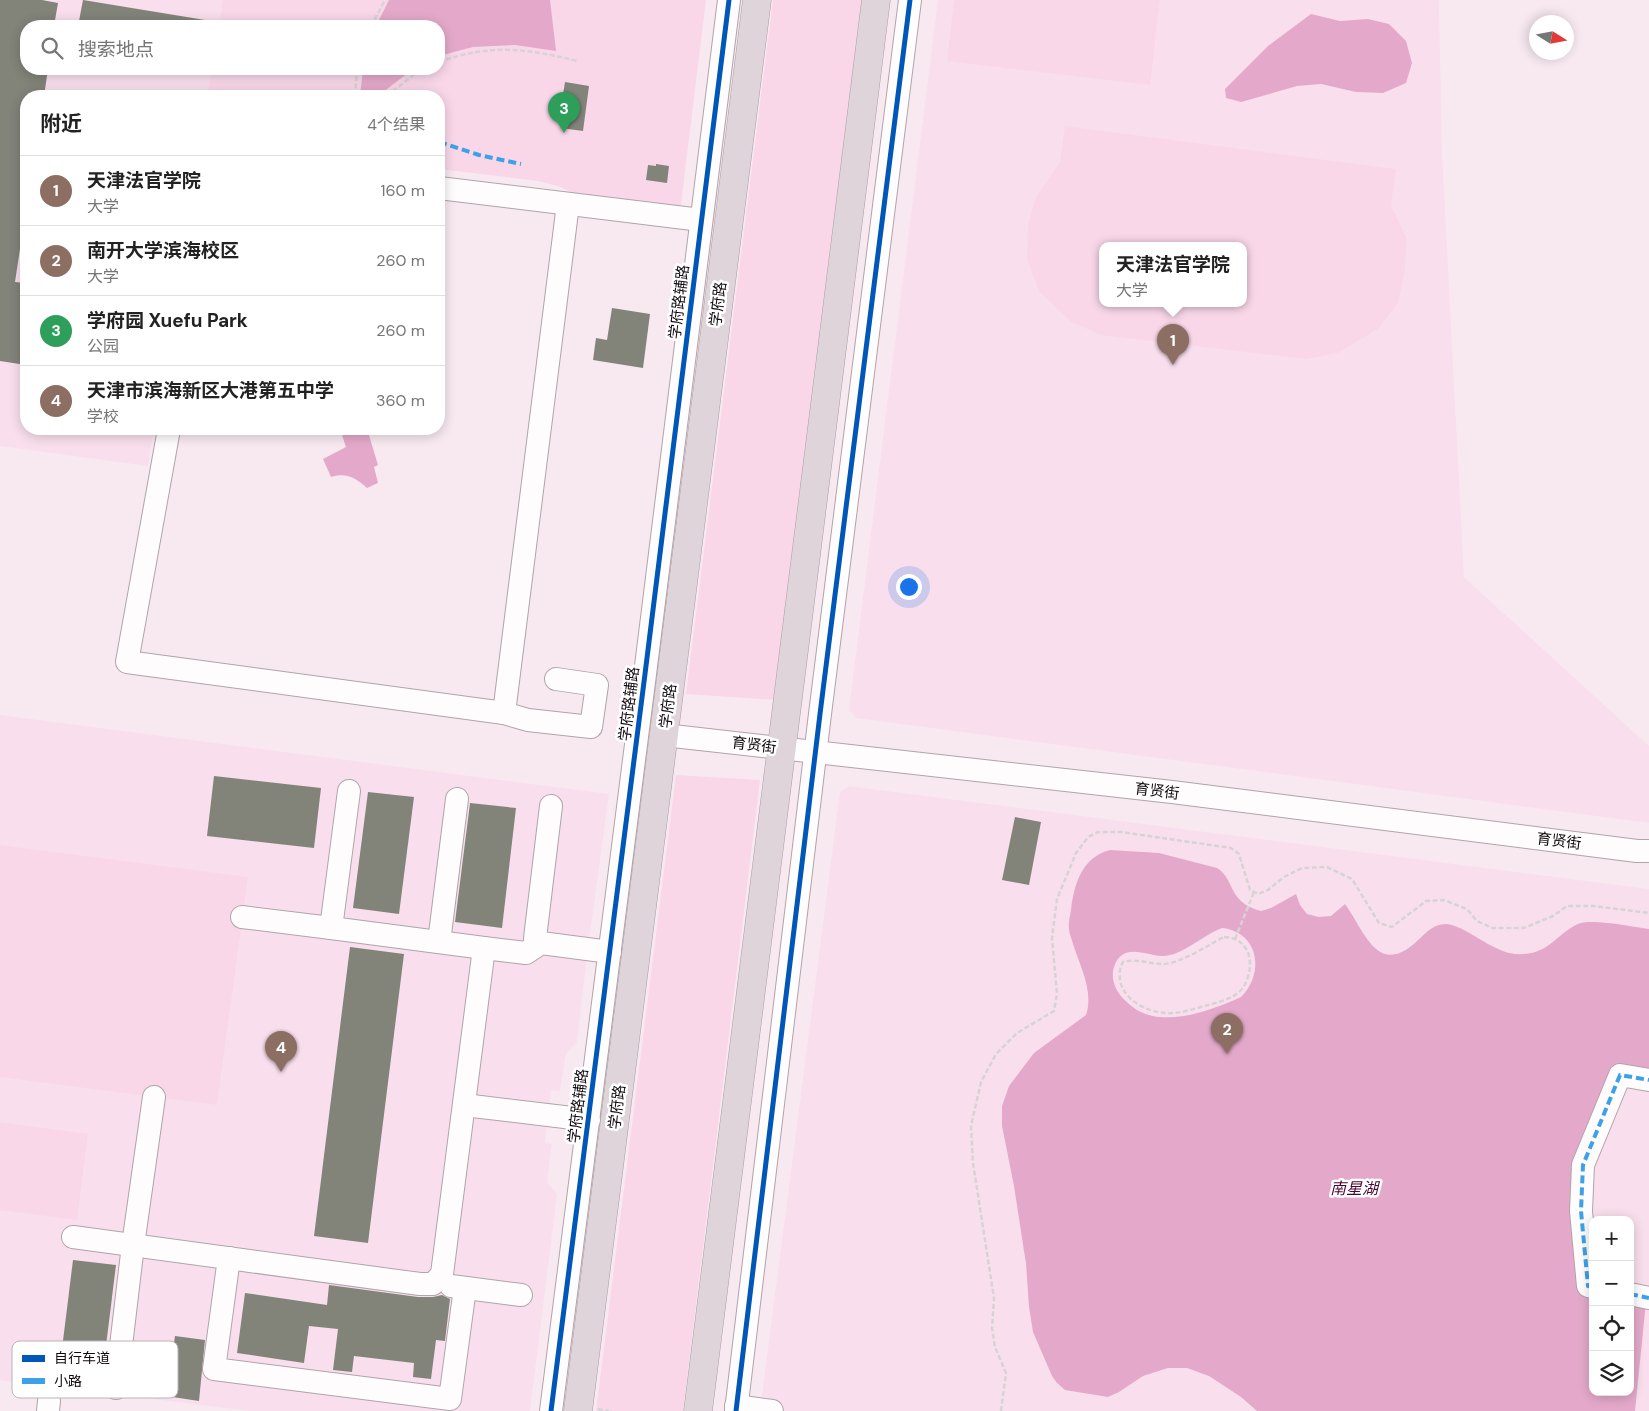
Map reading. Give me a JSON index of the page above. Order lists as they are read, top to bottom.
{
  "streets": {
    "highway": ["学府路"],
    "street": ["学府路辅路", "育贤街"]
  },
  "crossings": [
    ["学府路", "育贤街"]
  ],
  "water": ["南星湖"],
  "legend": ["自行车道", "小路"],
  "north": "right",
  "page": {
    "search": "搜索地点",
    "heading": ["附近", "4个结果"],
    "pins": [
      "3",
      "1",
      "2",
      "4"
    ],
    "list": [
      {
        "mark": "1",
        "name": "天津法官学院",
        "note": "大学",
        "value": "160 m"
      },
      {
        "mark": "2",
        "name": "南开大学滨海校区",
        "note": "大学",
        "value": "260 m"
      },
      {
        "mark": "3",
        "name": "学府园 Xuefu Park",
        "note": "公园",
        "value": "260 m"
      },
      {
        "mark": "4",
        "name": "天津市滨海新区大港第五中学",
        "note": "学校",
        "value": "360 m"
      }
    ],
    "popup": ["天津法官学院", "大学"],
    "map_buttons": ["+", "−"]
  }
}
